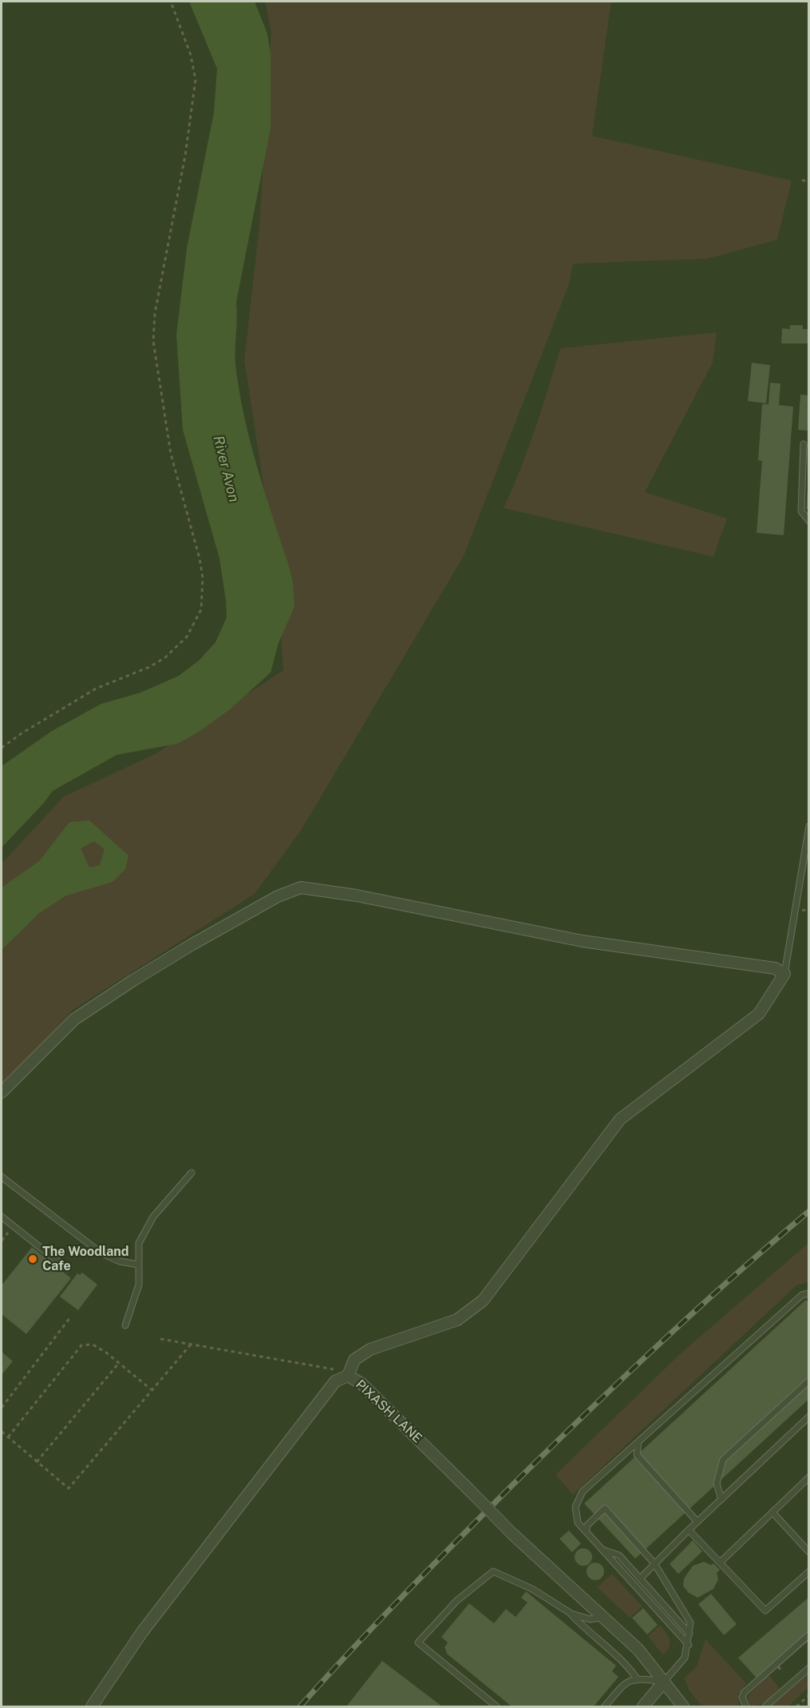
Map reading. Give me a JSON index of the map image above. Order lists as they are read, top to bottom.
{
  "streets": {
    "street": ["PIXASH LANE"]
  },
  "water": ["River Avon"],
  "places": ["The Woodland Cafe"]
}
